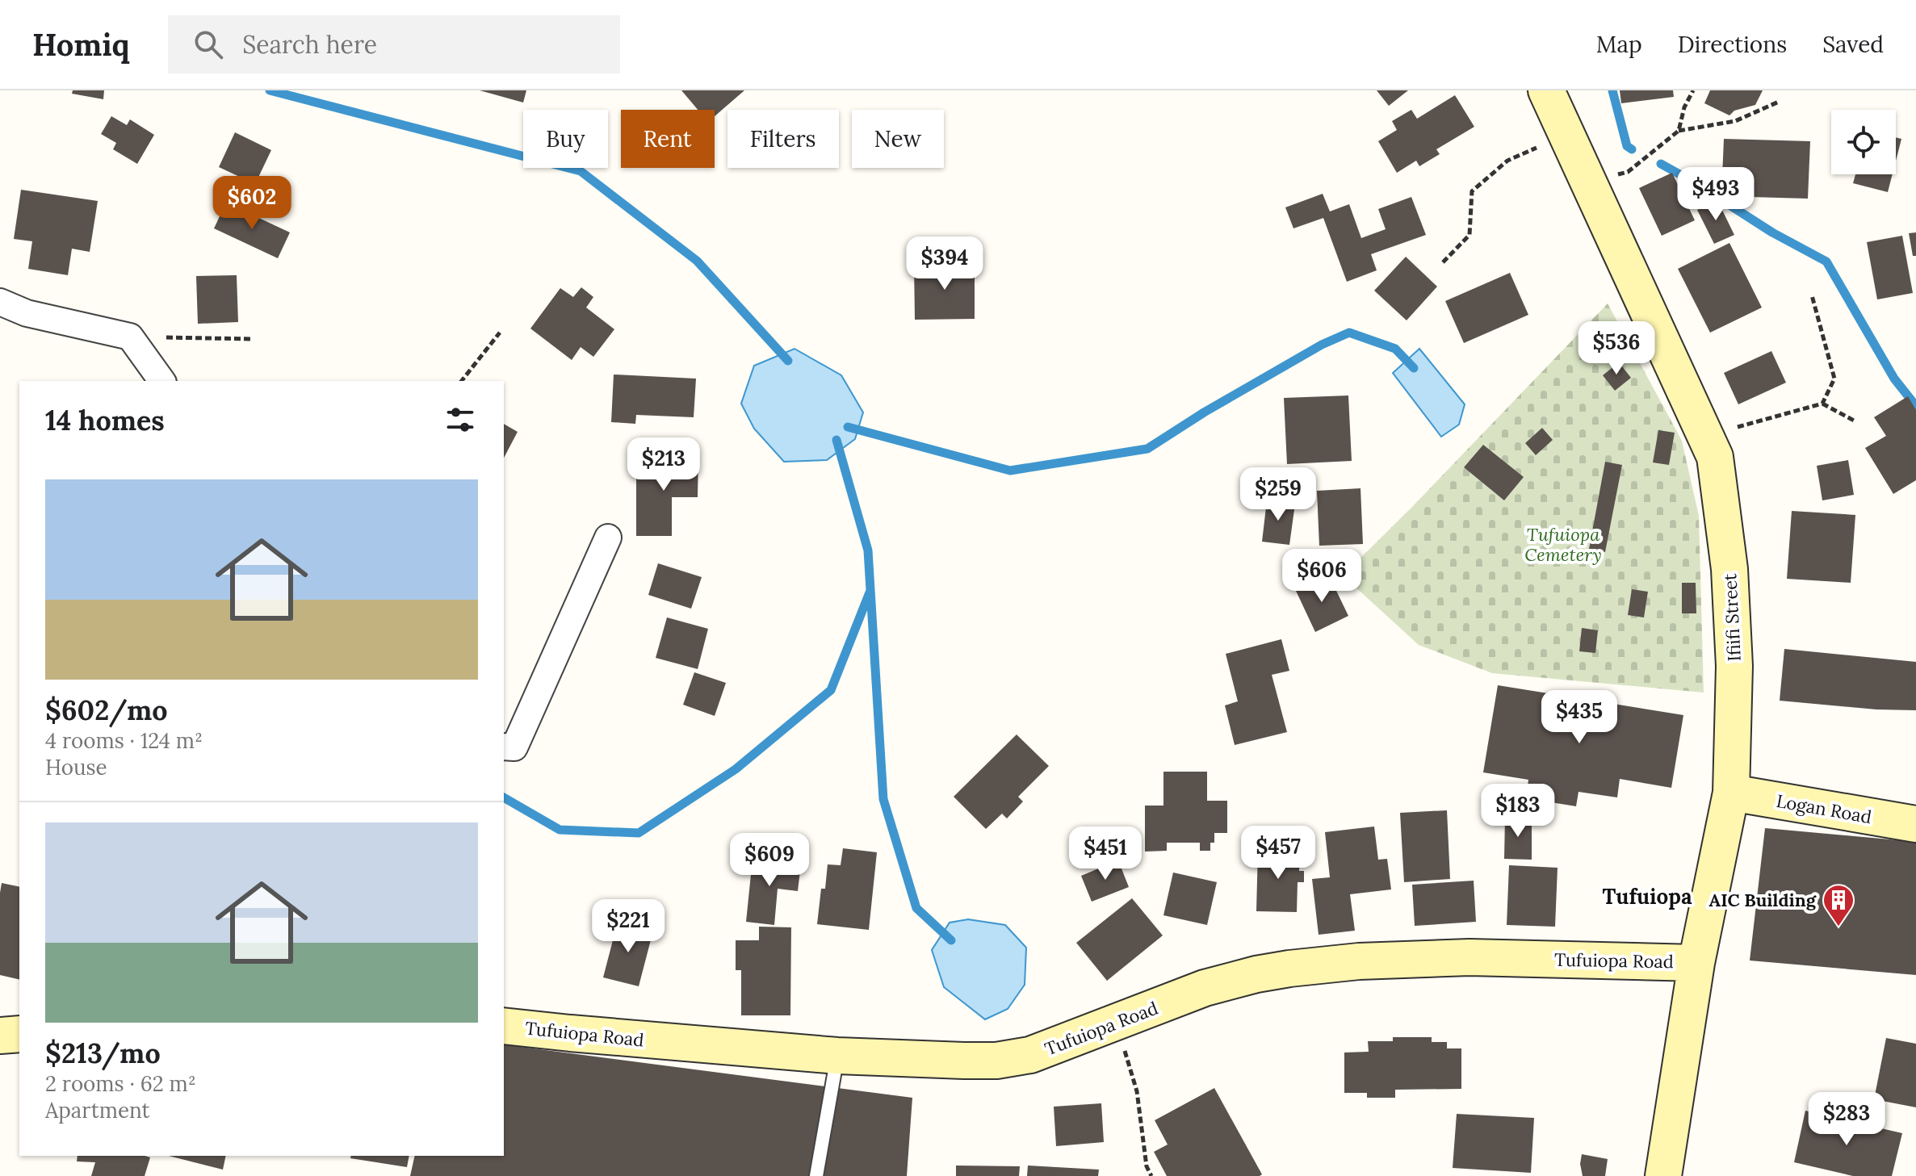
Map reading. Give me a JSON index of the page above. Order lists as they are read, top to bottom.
{
  "streets": {
    "main road": ["Ifiifi Street", "Logan Road", "Tufuiopa Road"]
  },
  "crossings": [
    ["Ifiifi Street", "Logan Road"],
    ["Ifiifi Street", "Tufuiopa Road"]
  ],
  "districts": ["Tufuiopa"],
  "parks": ["Tufuiopa Cemetery"],
  "places": {
    "building": ["AIC Building"]
  },
  "page": {
    "header": "Homiq",
    "search": "Search here",
    "nav": ["Map", "Directions", "Saved"],
    "chip": [
      "Buy",
      "Rent",
      "Filters",
      "New"
    ],
    "price": [
      "$493",
      "$602",
      "$394",
      "$536",
      "$213",
      "$259",
      "$606",
      "$435",
      "$183",
      "$457",
      "$451",
      "$609",
      "$221",
      "$283"
    ],
    "heading": "14 homes",
    "list": [
      {
        "name": "$602/mo",
        "note": "4 rooms · 124 m² · House"
      },
      {
        "name": "$213/mo",
        "note": "2 rooms · 62 m² · Apartment"
      }
    ]
  }
}
